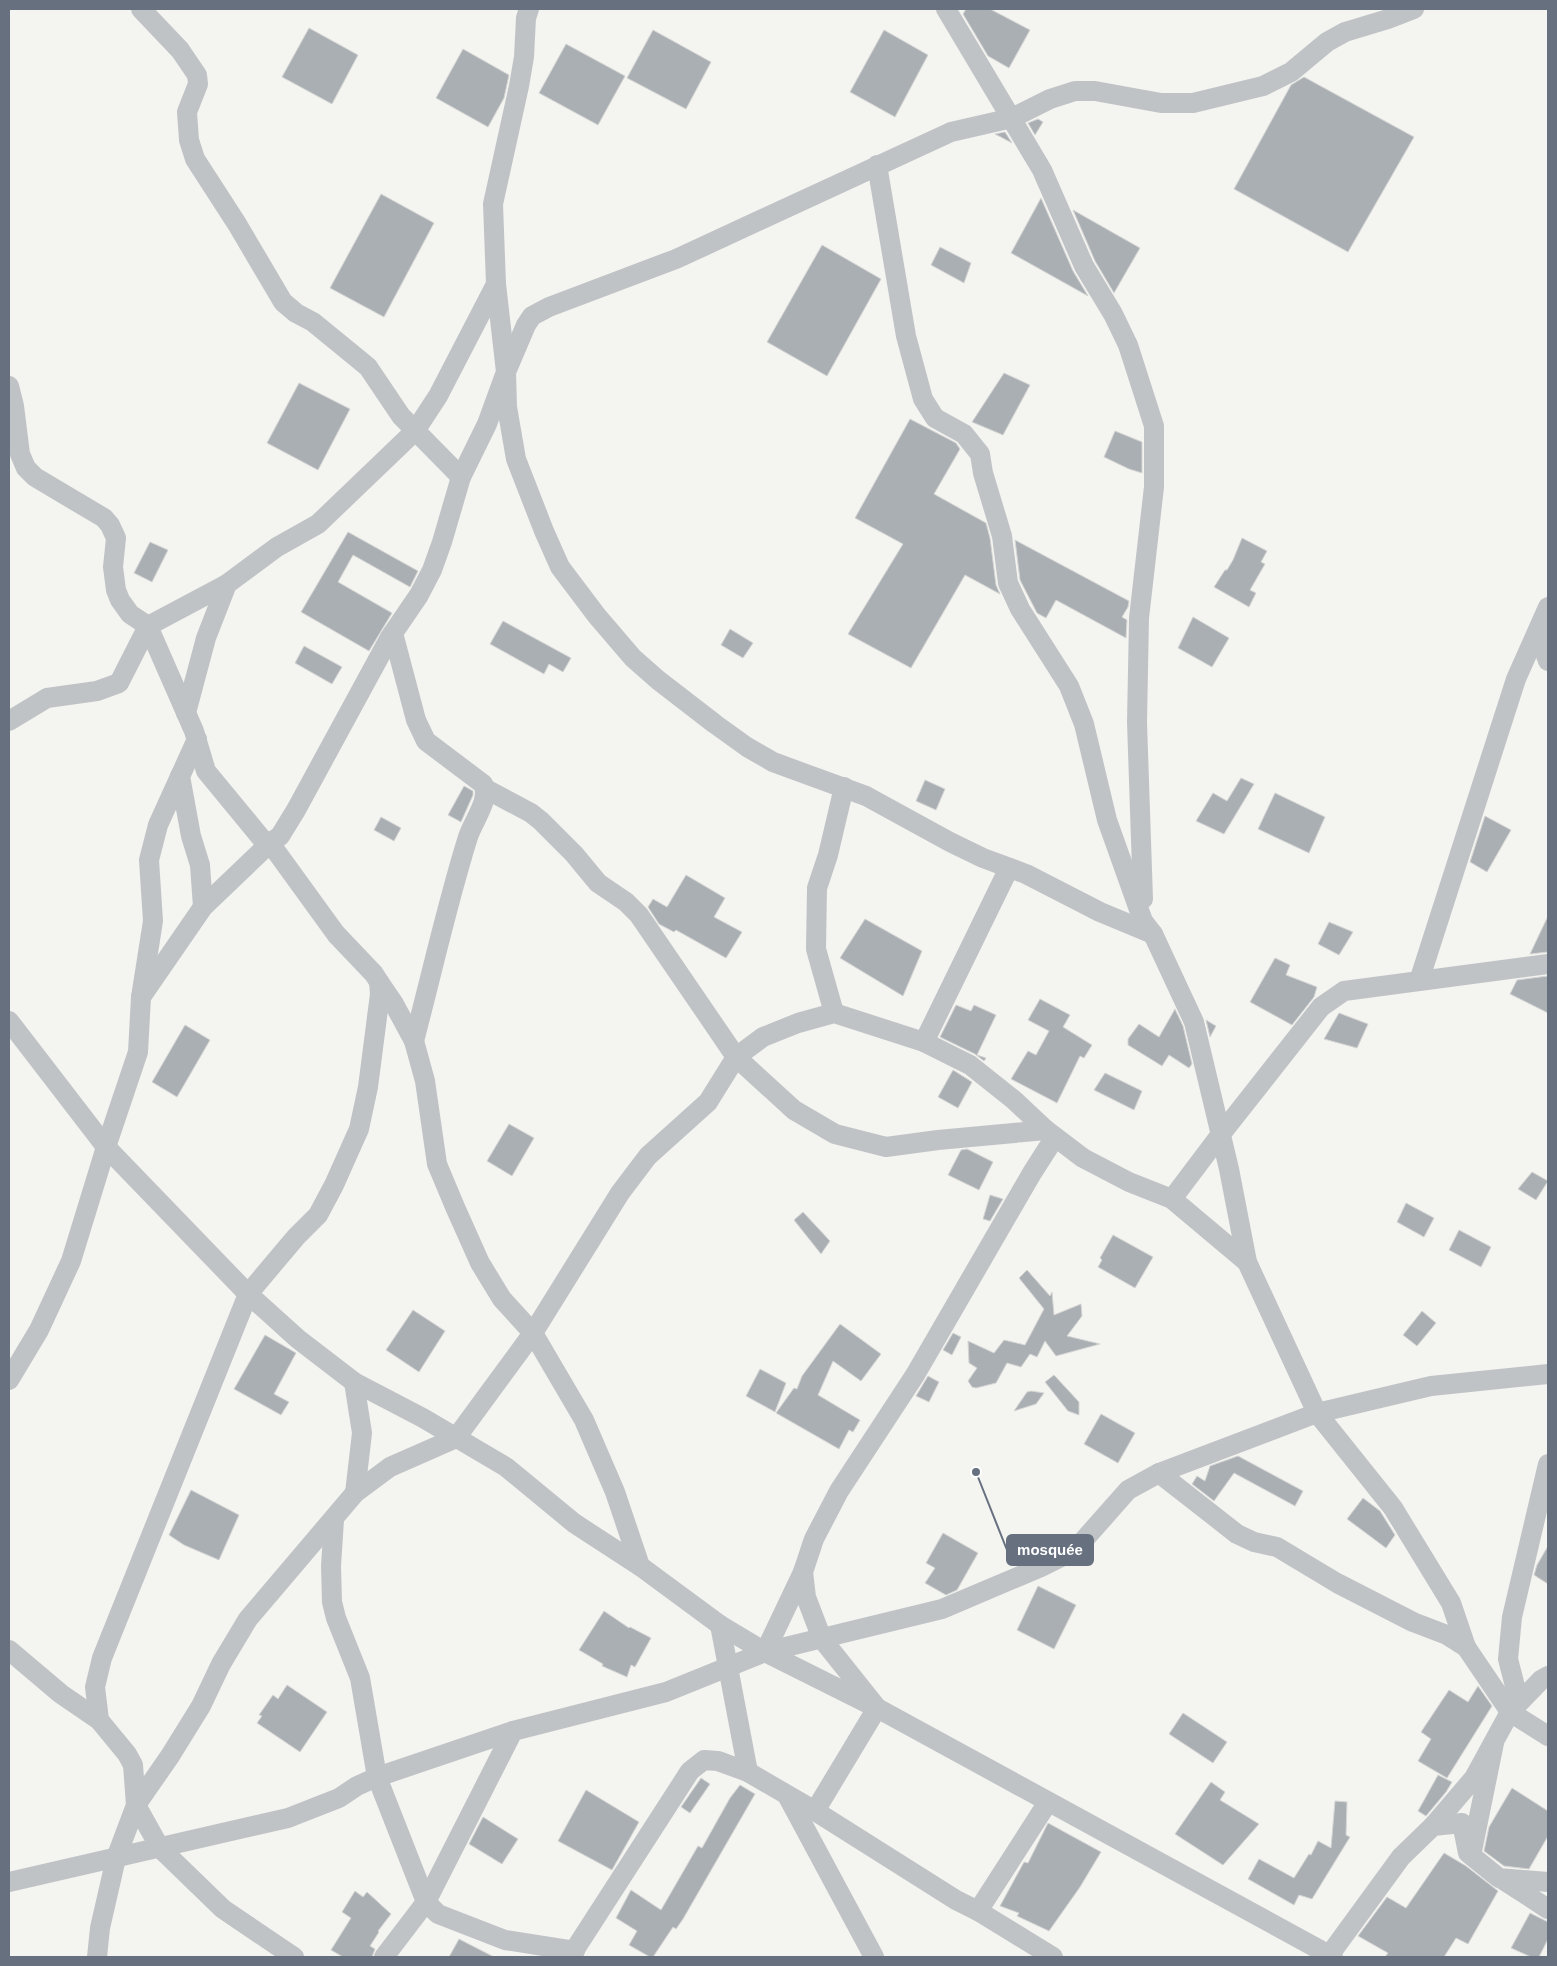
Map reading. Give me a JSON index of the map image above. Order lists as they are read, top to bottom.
{
  "places": ["mosquée"]
}
